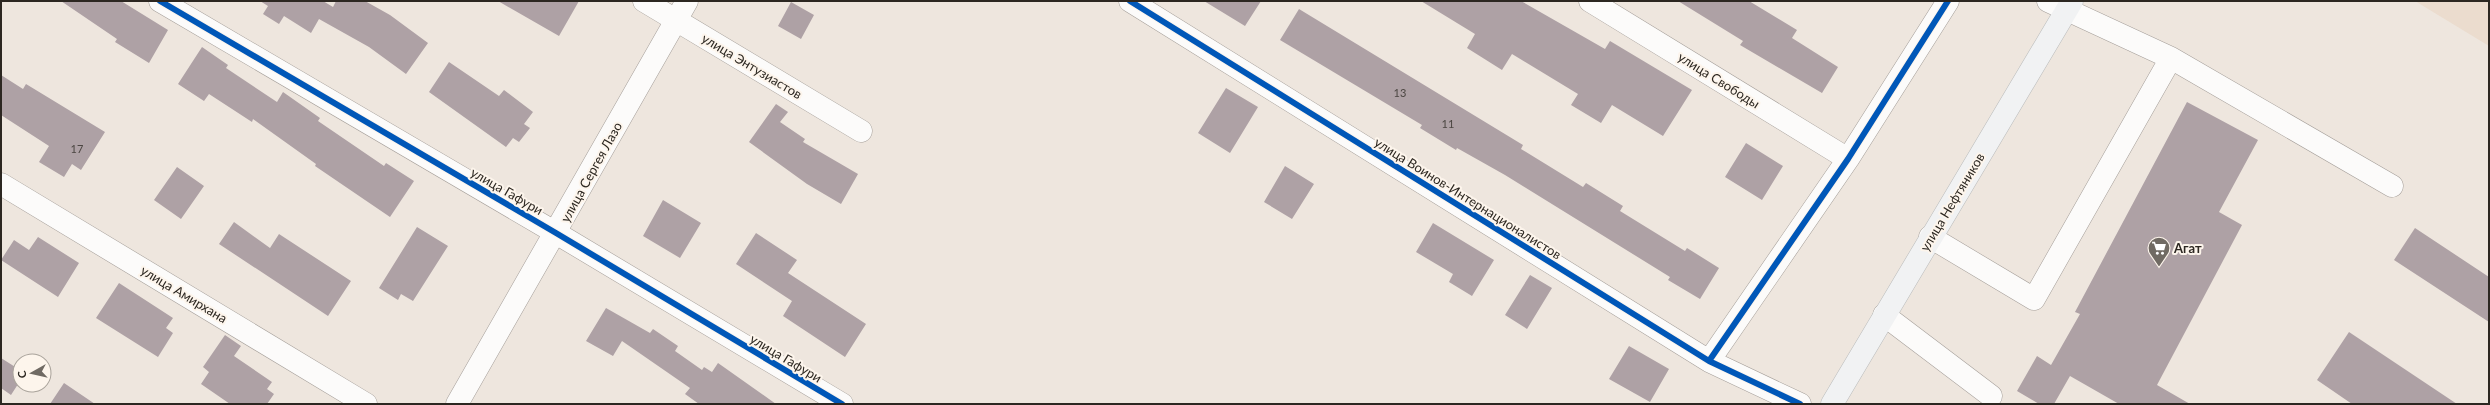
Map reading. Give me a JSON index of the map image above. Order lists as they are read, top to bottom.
{
  "streets": {
    "main road": ["улица Нефтяников"],
    "street": [
      "улица Энтузиастов",
      "улица Свободы",
      "улица Сергея Лазо",
      "улица Гафури",
      "улица Воинов-Интернационалистов",
      "улица Амирхана"
    ]
  },
  "crossings": [
    ["улица Энтузиастов", "улица Сергея Лазо"],
    ["улица Сергея Лазо", "улица Гафури"]
  ],
  "places": {
    "supermarket": ["Агат"]
  },
  "house_numbers": ["13", "11", "17"],
  "north": "left"
}
